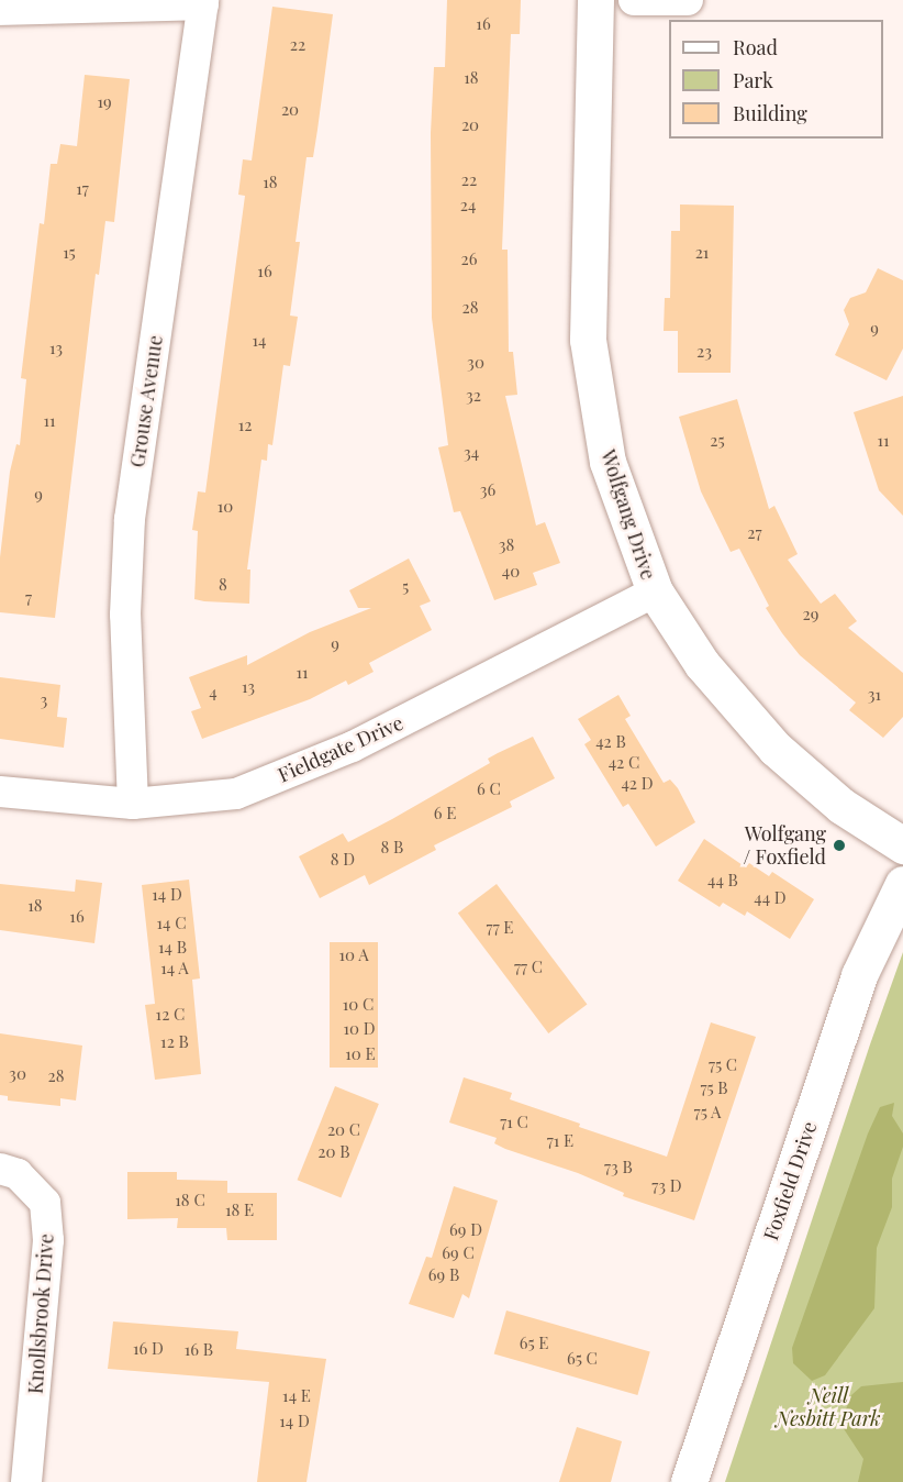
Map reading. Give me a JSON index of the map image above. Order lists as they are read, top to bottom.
{
  "streets": {
    "street": [
      "Grouse Avenue",
      "Wolfgang Drive",
      "Fieldgate Drive",
      "Foxfield Drive",
      "Knollsbrook Drive"
    ]
  },
  "crossings": [
    ["Grouse Avenue", "Fieldgate Drive"],
    ["Wolfgang Drive", "Fieldgate Drive"]
  ],
  "parks": ["Neill Nesbitt Park"],
  "places": ["Wolfgang / Foxfield"],
  "house_numbers": [
    "16",
    "22",
    "18",
    "19",
    "20",
    "20",
    "22",
    "18",
    "17",
    "24",
    "15",
    "21",
    "26",
    "16",
    "28",
    "9",
    "14",
    "13",
    "23",
    "30",
    "32",
    "11",
    "12",
    "25",
    "11",
    "34",
    "36",
    "9",
    "10",
    "27",
    "38",
    "40",
    "8",
    "5",
    "7",
    "29",
    "9",
    "11",
    "13",
    "4",
    "31",
    "3",
    "42 B",
    "42 C",
    "42 D",
    "6 C",
    "6 E",
    "8 B",
    "8 D",
    "44 B",
    "14 D",
    "44 D",
    "18",
    "16",
    "14 C",
    "77 E",
    "14 B",
    "10 A",
    "77 C",
    "14 A",
    "10 C",
    "12 C",
    "10 D",
    "12 B",
    "10 E",
    "75 C",
    "30",
    "28",
    "75 B",
    "75 A",
    "71 C",
    "20 C",
    "71 E",
    "20 B",
    "73 B",
    "73 D",
    "18 C",
    "18 E",
    "69 D",
    "69 C",
    "69 B",
    "65 E",
    "16 D",
    "16 B",
    "65 C",
    "14 E",
    "14 D"
  ],
  "legend": ["Road", "Park", "Building"]
}
